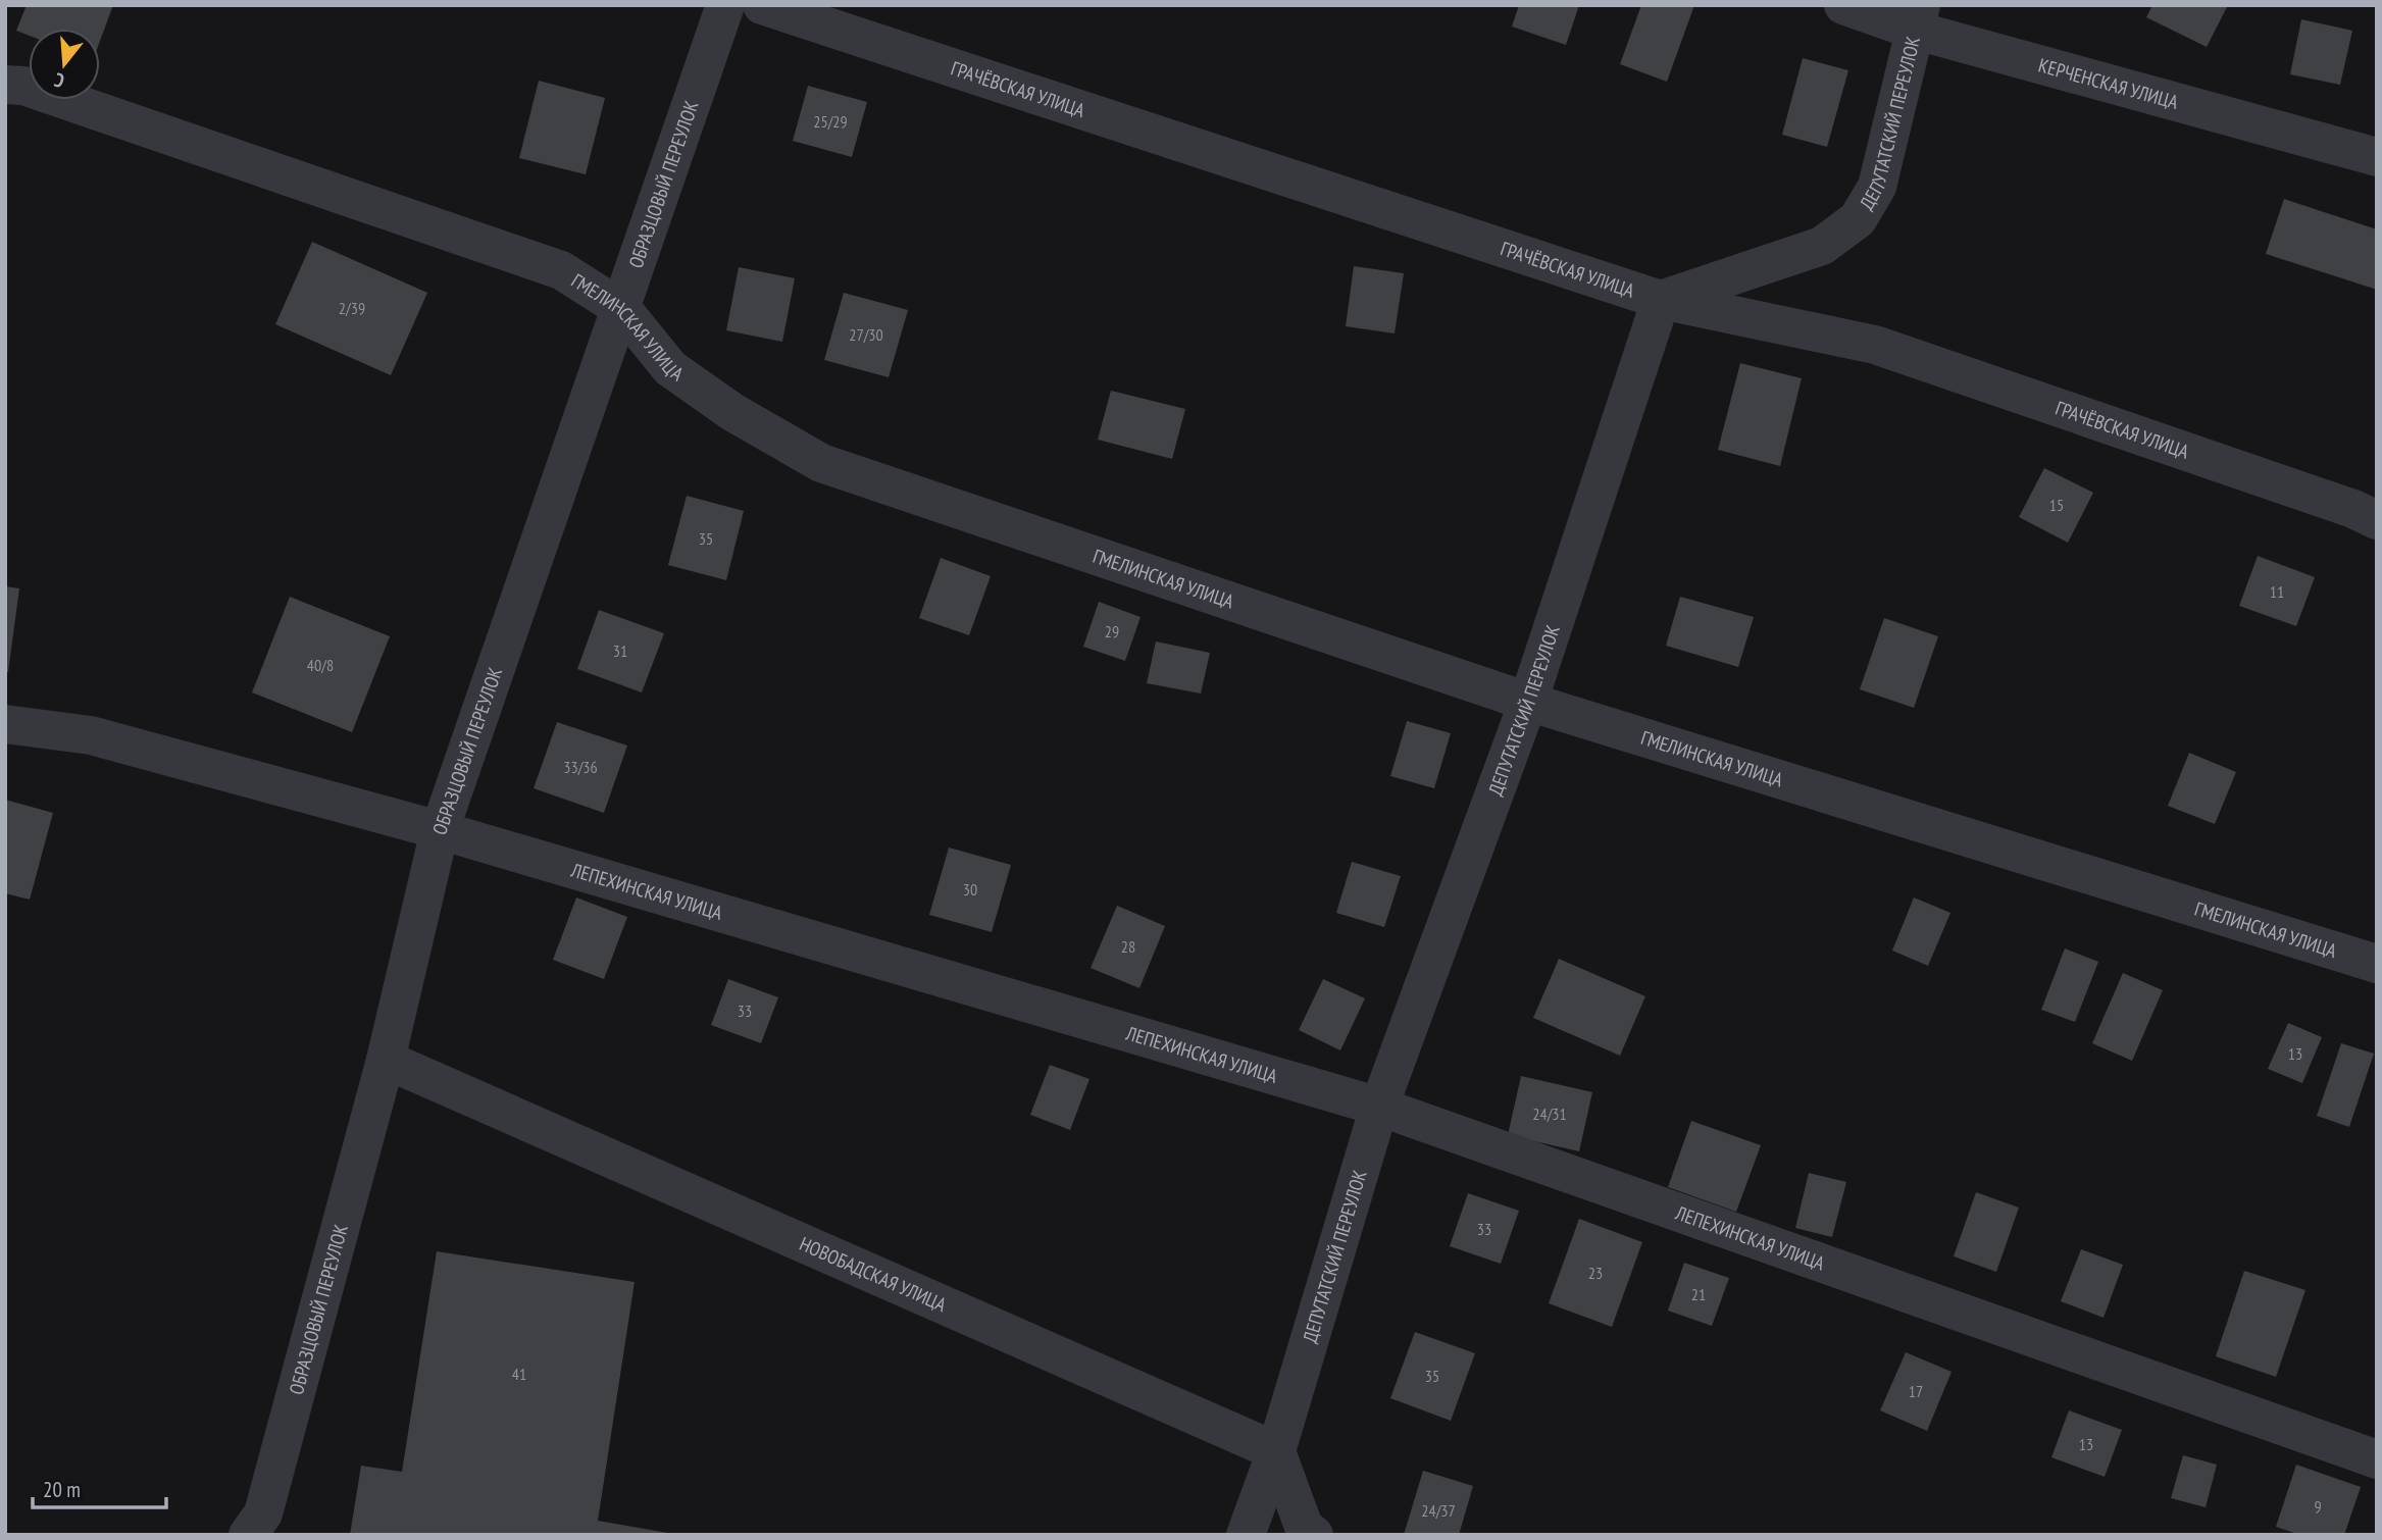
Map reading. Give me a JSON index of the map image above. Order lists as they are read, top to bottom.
{
  "streets": {
    "street": [
      "КЕРЧЕНСКАЯ УЛИЦА",
      "ГРАЧЁВСКАЯ УЛИЦА",
      "ДЕПУТАТСКИЙ ПЕРЕУЛОК",
      "ОБРАЗЦОВЫЙ ПЕРЕУЛОК",
      "ГМЕЛИНСКАЯ УЛИЦА",
      "ЛЕПЕХИНСКАЯ УЛИЦА",
      "НОВОБАДСКАЯ УЛИЦА"
    ]
  },
  "crossings": [
    ["КЕРЧЕНСКАЯ УЛИЦА", "ДЕПУТАТСКИЙ ПЕРЕУЛОК"],
    ["ГРАЧЁВСКАЯ УЛИЦА", "ДЕПУТАТСКИЙ ПЕРЕУЛОК"],
    ["ДЕПУТАТСКИЙ ПЕРЕУЛОК", "ГМЕЛИНСКАЯ УЛИЦА"],
    ["ДЕПУТАТСКИЙ ПЕРЕУЛОК", "ЛЕПЕХИНСКАЯ УЛИЦА"],
    ["ДЕПУТАТСКИЙ ПЕРЕУЛОК", "НОВОБАДСКАЯ УЛИЦА"],
    ["ОБРАЗЦОВЫЙ ПЕРЕУЛОК", "ГМЕЛИНСКАЯ УЛИЦА"],
    ["ОБРАЗЦОВЫЙ ПЕРЕУЛОК", "ЛЕПЕХИНСКАЯ УЛИЦА"],
    ["ОБРАЗЦОВЫЙ ПЕРЕУЛОК", "НОВОБАДСКАЯ УЛИЦА"]
  ],
  "house_numbers": [
    "25/29",
    "2/39",
    "27/30",
    "15",
    "35",
    "11",
    "29",
    "31",
    "40/8",
    "33/36",
    "30",
    "28",
    "33",
    "13",
    "24/31",
    "33",
    "23",
    "21",
    "41",
    "35",
    "17",
    "13",
    "9",
    "24/37"
  ],
  "scale_bar": "20 m",
  "north": "bottom"
}
